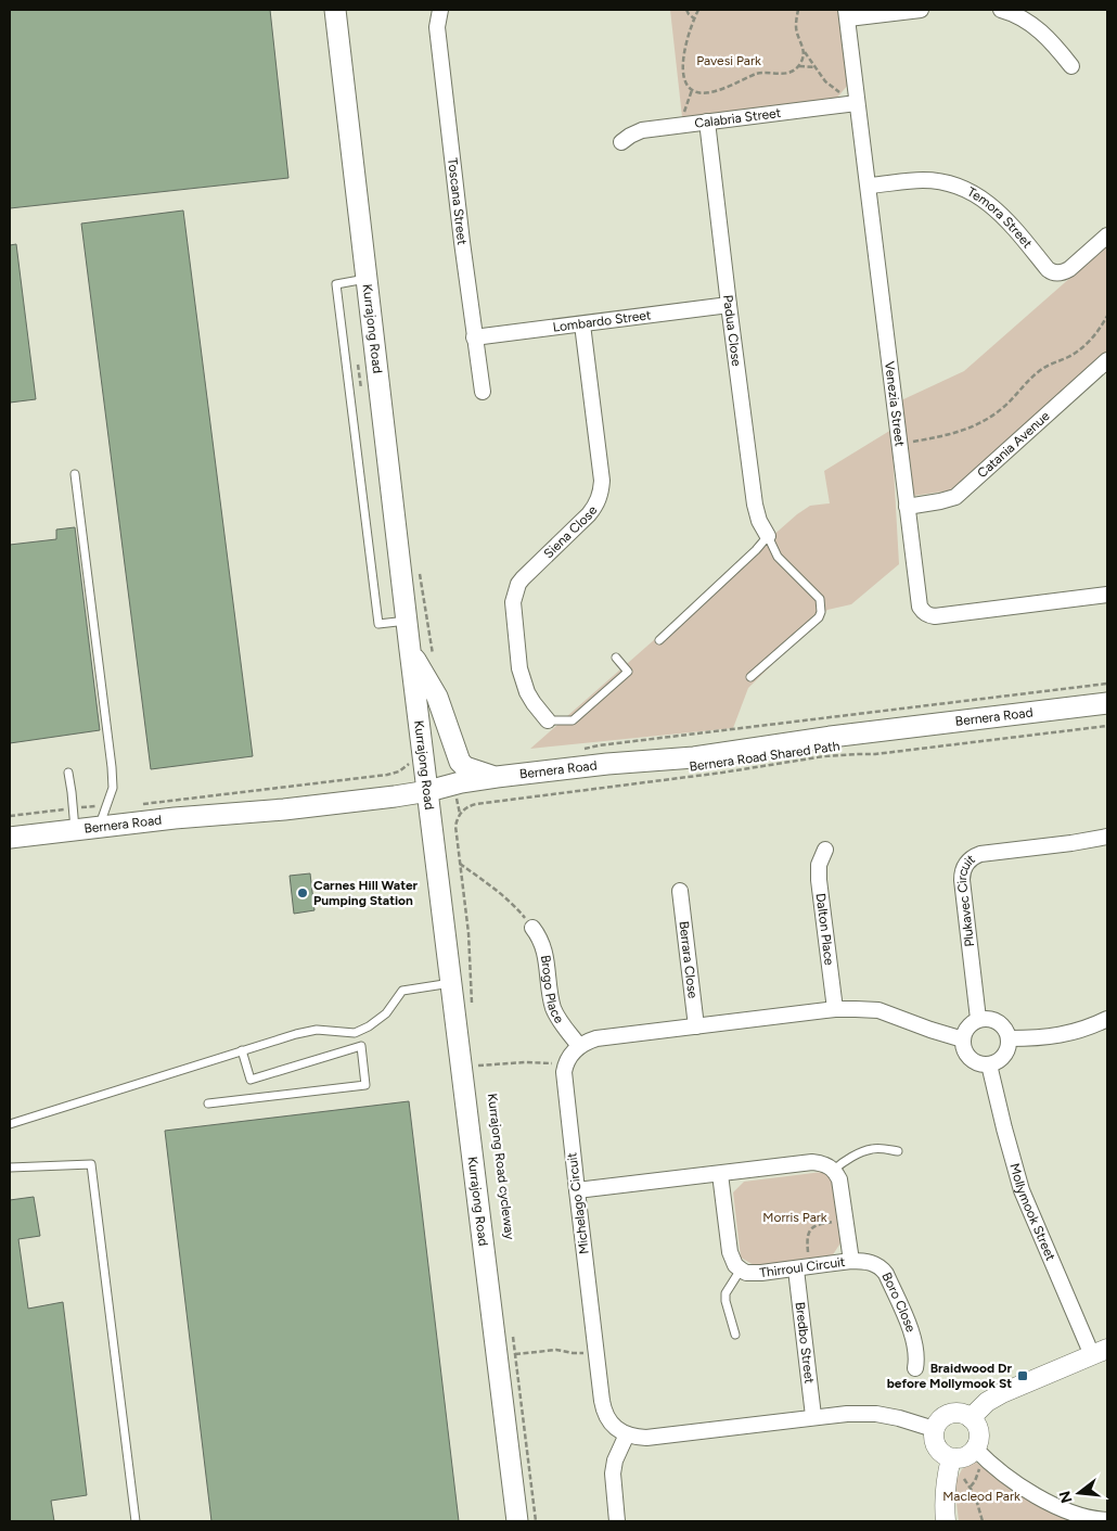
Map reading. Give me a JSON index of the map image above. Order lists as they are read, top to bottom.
{
  "streets": {
    "main road": ["Kurrajong Road", "Bernera Road"],
    "street": [
      "Calabria Street",
      "Toscana Street",
      "Temora Street",
      "Lombardo Street",
      "Padua Close",
      "Venezia Street",
      "Catania Avenue",
      "Siena Close",
      "Plukavec Circuit",
      "Dalton Place",
      "Berrara Close",
      "Brogo Place",
      "Michelago Circuit",
      "Mollymook Street",
      "Thirroul Circuit",
      "Boro Close",
      "Bredbo Street"
    ],
    "path": ["Bernera Road Shared Path"]
  },
  "crossings": [
    ["Calabria Street", "Padua Close"],
    ["Calabria Street", "Venezia Street"],
    ["Toscana Street", "Lombardo Street"],
    ["Temora Street", "Venezia Street"],
    ["Lombardo Street", "Padua Close"],
    ["Lombardo Street", "Siena Close"],
    ["Kurrajong Road", "Bernera Road"],
    ["Venezia Street", "Catania Avenue"],
    ["Plukavec Circuit", "Mollymook Street"],
    ["Thirroul Circuit", "Boro Close"],
    ["Thirroul Circuit", "Bredbo Street"]
  ],
  "parks": ["Pavesi Park", "Morris Park", "Macleod Park"],
  "places": {
    "other": ["Carnes Hill Water Pumping Station"],
    "transit": ["Braidwood Dr before Mollymook St"]
  },
  "north": "left"
}
